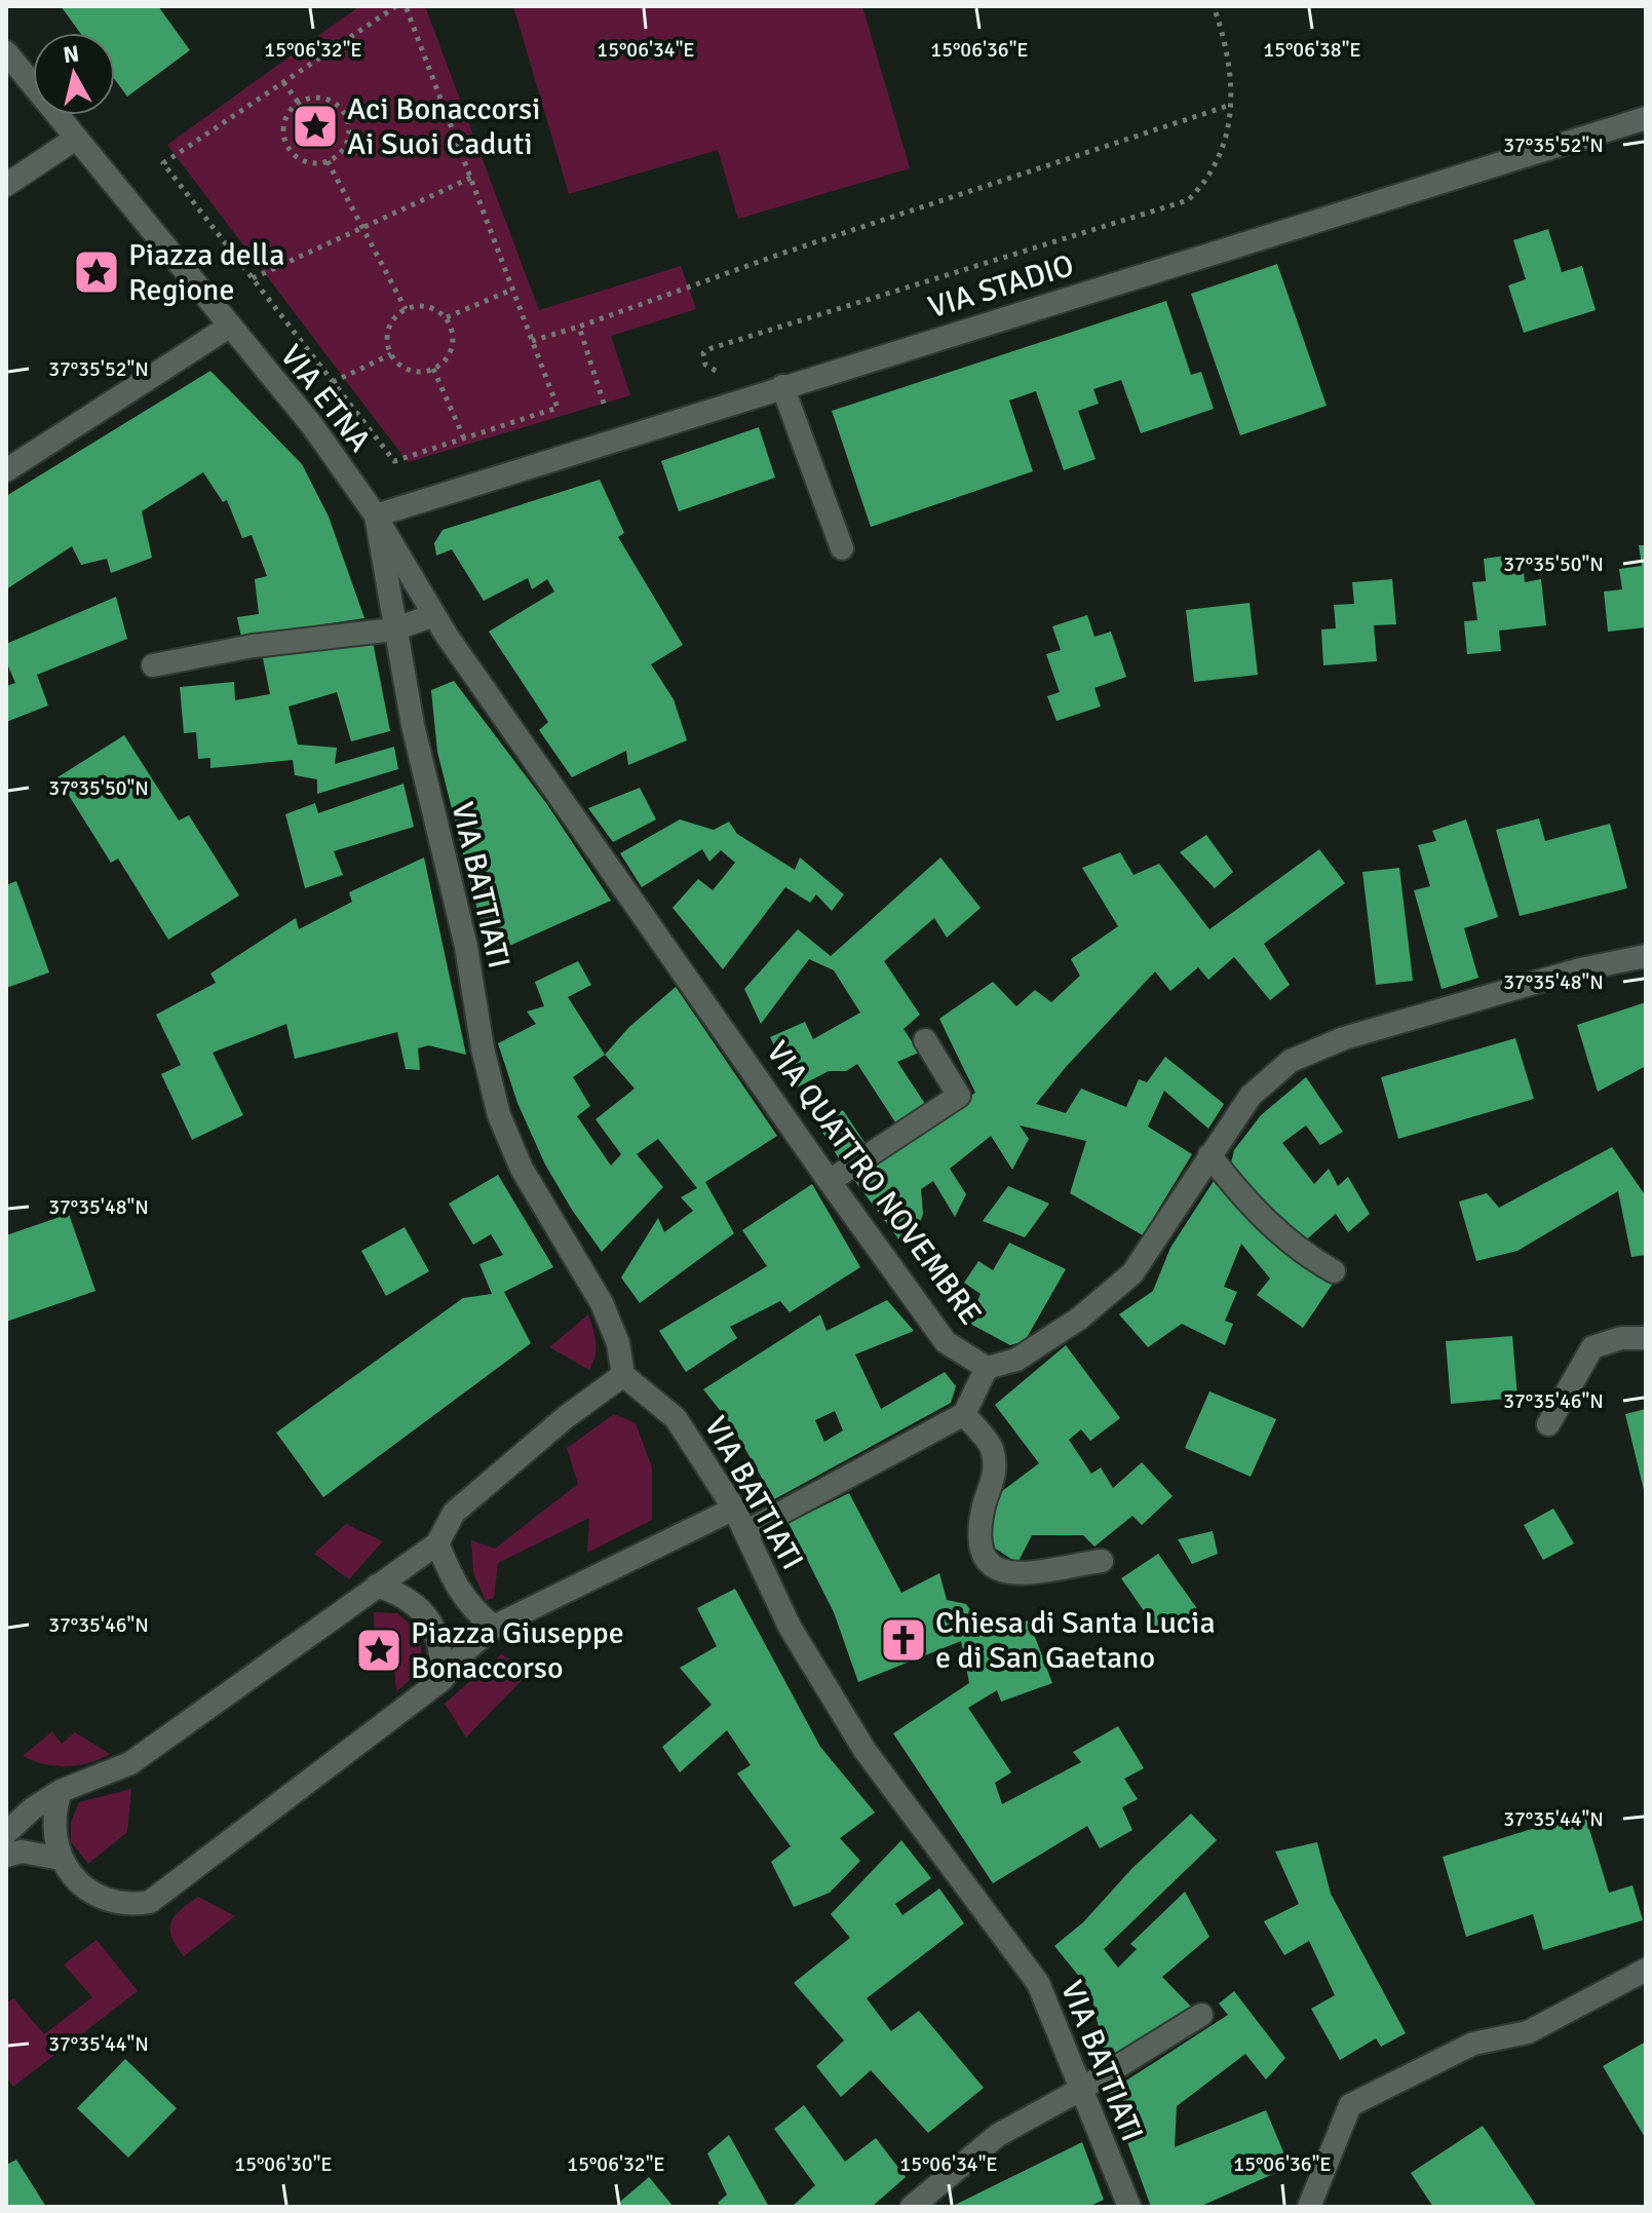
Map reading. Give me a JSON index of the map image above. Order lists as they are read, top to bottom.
{
  "streets": {
    "street": [
      "VIA STADIO",
      "VIA ETNA",
      "VIA BATTIATI",
      "VIA QUATTRO NOVEMBRE"
    ]
  },
  "crossings": [
    ["VIA STADIO", "VIA ETNA"],
    ["VIA STADIO", "VIA BATTIATI"],
    ["VIA STADIO", "VIA QUATTRO NOVEMBRE"],
    ["VIA ETNA", "VIA BATTIATI"],
    ["VIA ETNA", "VIA QUATTRO NOVEMBRE"],
    ["VIA BATTIATI", "VIA QUATTRO NOVEMBRE"]
  ],
  "places": {
    "place": ["Aci Bonaccorsi Ai Suoi Caduti", "Piazza della Regione", "Piazza Giuseppe Bonaccorso"],
    "church": ["Chiesa di Santa Lucia e di San Gaetano"]
  },
  "north": "top",
  "coordinates": [
    "15°06'32\"E",
    "15°06'34\"E",
    "15°06'36\"E",
    "15°06'38\"E",
    "37°35'52\"N",
    "37°35'50\"N",
    "37°35'48\"N",
    "37°35'46\"N",
    "37°35'44\"N",
    "15°06'30\"E"
  ]
}
